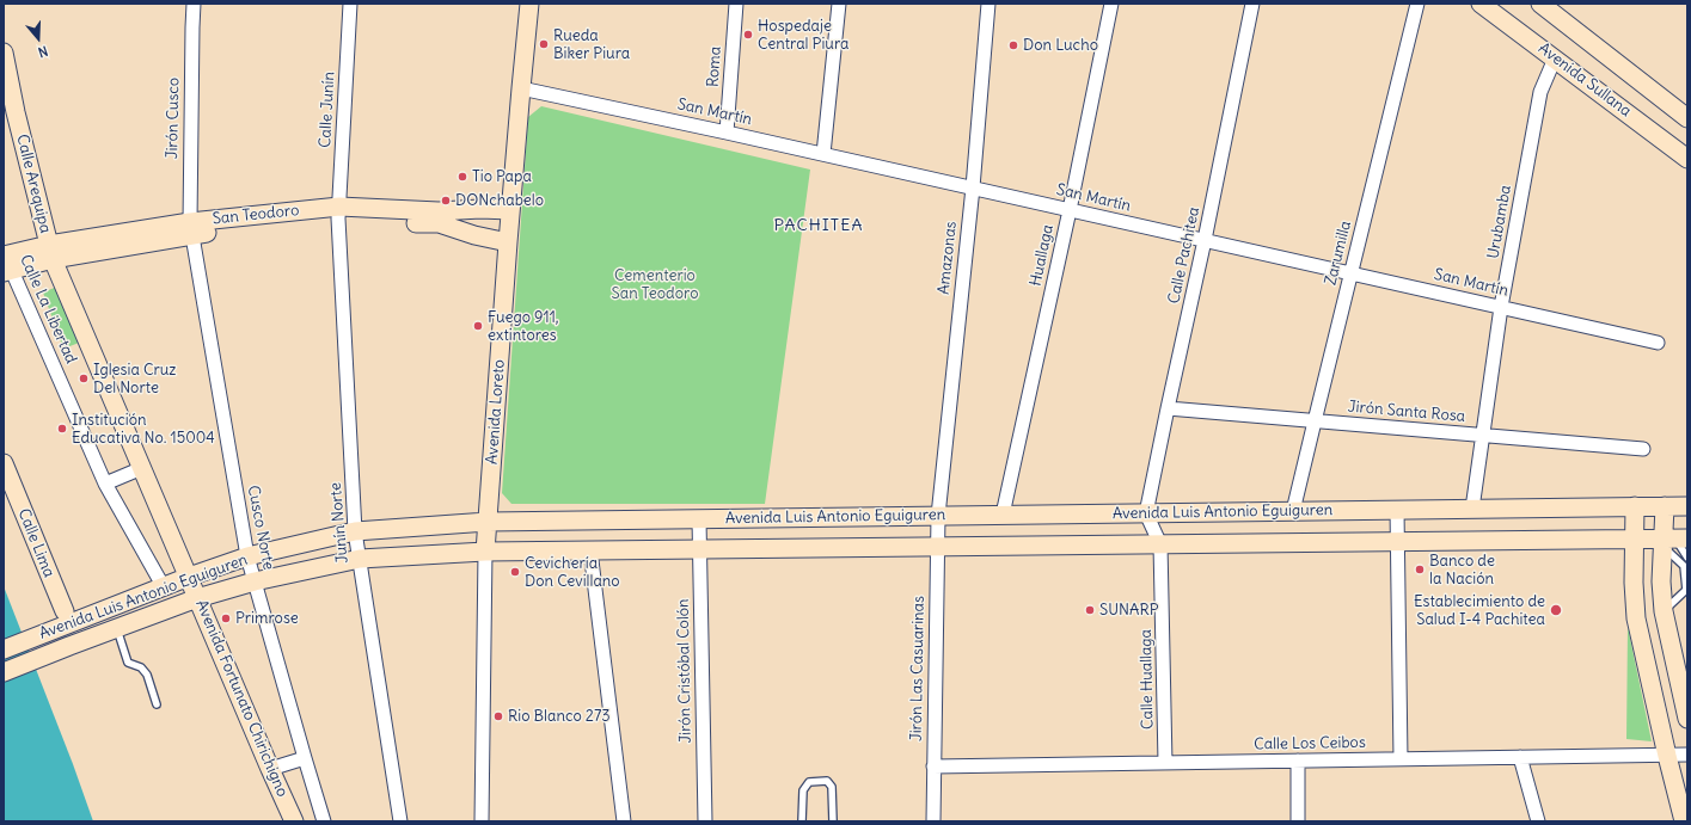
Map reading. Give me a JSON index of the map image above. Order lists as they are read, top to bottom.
{
  "streets": {
    "main road": [
      "Avenida Sullana",
      "Calle Arequipa",
      "San Teodoro",
      "Avenida Loreto",
      "Avenida Luis Antonio Eguiguren",
      "Calle Lima",
      "Avenida Fortunato Chirichigno"
    ],
    "street": [
      "Roma",
      "Calle Junín",
      "San Martín",
      "Jirón Cusco",
      "Urubamba",
      "Zarumilla",
      "Huallaga",
      "Calle Pachitea",
      "Amazonas",
      "Calle La Libertad",
      "Jirón Santa Rosa",
      "Junín Norte",
      "Cusco Norte",
      "Jirón Las Casuarinas",
      "Jirón Cristóbal Colón",
      "Calle Huallaga",
      "Calle Los Ceibos"
    ]
  },
  "crossings": [
    ["Roma", "San Martín"],
    ["Avenida Sullana", "Urubamba"],
    ["Calle Junín", "San Teodoro"],
    ["Calle Junín", "Junín Norte"],
    ["San Martín", "Urubamba"],
    ["San Martín", "Zarumilla"],
    ["San Martín", "Huallaga"],
    ["San Martín", "Calle Pachitea"],
    ["San Martín", "Amazonas"],
    ["San Martín", "Avenida Loreto"],
    ["Jirón Cusco", "San Teodoro"],
    ["Jirón Cusco", "Cusco Norte"],
    ["Calle Arequipa", "San Teodoro"],
    ["Calle Arequipa", "Avenida Fortunato Chirichigno"],
    ["San Teodoro", "Calle La Libertad"],
    ["San Teodoro", "Avenida Loreto"],
    ["San Teodoro", "Junín Norte"],
    ["San Teodoro", "Cusco Norte"],
    ["San Teodoro", "Avenida Fortunato Chirichigno"],
    ["Urubamba", "Jirón Santa Rosa"],
    ["Urubamba", "Avenida Luis Antonio Eguiguren"],
    ["Zarumilla", "Jirón Santa Rosa"],
    ["Zarumilla", "Avenida Luis Antonio Eguiguren"],
    ["Huallaga", "Avenida Luis Antonio Eguiguren"],
    ["Calle Pachitea", "Jirón Santa Rosa"],
    ["Calle Pachitea", "Avenida Luis Antonio Eguiguren"],
    ["Calle Pachitea", "Calle Huallaga"],
    ["Amazonas", "Avenida Luis Antonio Eguiguren"],
    ["Amazonas", "Jirón Las Casuarinas"],
    ["Calle La Libertad", "Avenida Luis Antonio Eguiguren"],
    ["Avenida Loreto", "Avenida Luis Antonio Eguiguren"],
    ["Avenida Luis Antonio Eguiguren", "Junín Norte"],
    ["Avenida Luis Antonio Eguiguren", "Cusco Norte"],
    ["Avenida Luis Antonio Eguiguren", "Calle Lima"],
    ["Avenida Luis Antonio Eguiguren", "Jirón Las Casuarinas"],
    ["Avenida Luis Antonio Eguiguren", "Jirón Cristóbal Colón"],
    ["Avenida Luis Antonio Eguiguren", "Calle Huallaga"],
    ["Avenida Luis Antonio Eguiguren", "Avenida Fortunato Chirichigno"],
    ["Jirón Las Casuarinas", "Calle Los Ceibos"],
    ["Calle Huallaga", "Calle Los Ceibos"]
  ],
  "districts": ["PACHITEA"],
  "parks": ["Cementerio San Teodoro"],
  "places": [
    "Hospedaje Central Piura",
    "Rueda Biker Piura",
    "Don Lucho",
    "Tio Papa",
    "DONchabelo",
    "Fuego 911, extintores",
    "Iglesia Cruz Del Norte",
    "Institución Educativa No. 15004",
    "Banco de la Nación",
    "Cevichería Don Cevillano",
    "SUNARP",
    "Establecimiento de Salud I-4 Pachitea",
    "Primrose",
    "Rio Blanco 273"
  ],
  "north": "bottom"
}
